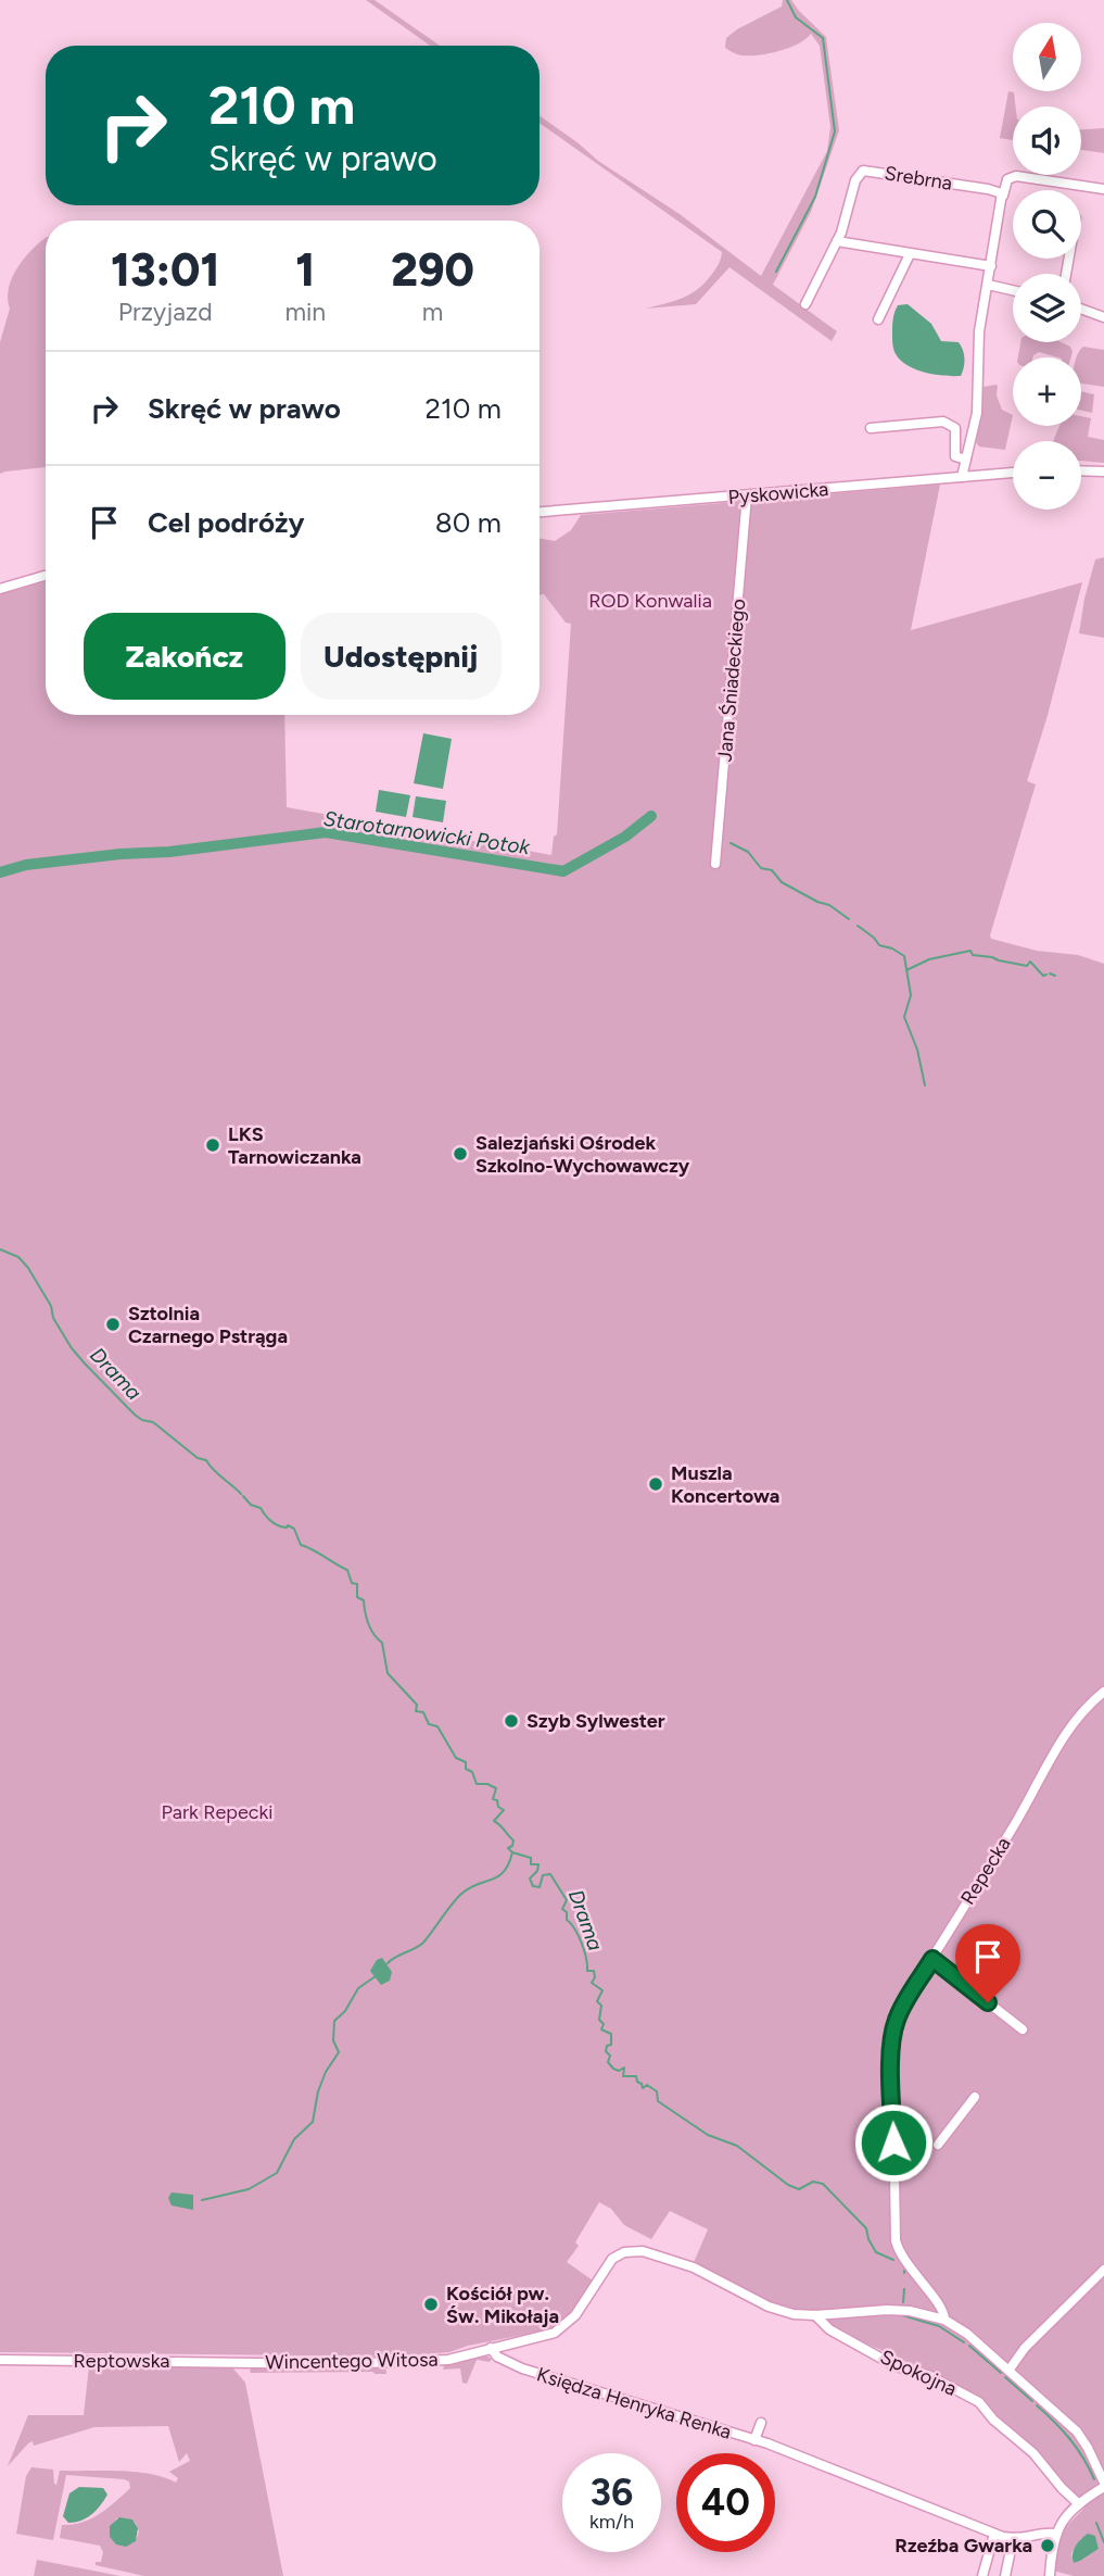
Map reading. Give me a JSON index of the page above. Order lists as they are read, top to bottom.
{
  "streets": {
    "street": [
      "Srebrna",
      "Pyskowicka",
      "Jana Śniadeckiego",
      "Repecka",
      "Reptowska",
      "Wincentego Witosa",
      "Spokojna",
      "Księdza Henryka Renka"
    ]
  },
  "crossings": [
    ["Pyskowicka", "Jana Śniadeckiego"],
    ["Repecka", "Wincentego Witosa"],
    ["Reptowska", "Wincentego Witosa"],
    ["Wincentego Witosa", "Spokojna"],
    ["Wincentego Witosa", "Księdza Henryka Renka"]
  ],
  "water": ["Starotarnowicki Potok", "Drama"],
  "parks": ["ROD Konwalia", "Park Repecki"],
  "places": [
    "LKS Tarnowiczanka",
    "Salezjański Ośrodek Szkolno-Wychowawczy",
    "Sztolnia Czarnego Pstrąga",
    "Muszla Koncertowa",
    "Szyb Sylwester",
    "Kościół pw. Św. Mikołaja",
    "Rzeźba Gwarka"
  ],
  "north": "top",
  "page": {
    "map_buttons": ["+", "−"],
    "turn": ["210 m", "Skręć w prawo"],
    "eta": [
      "13:01",
      "Przyjazd",
      "1",
      "min",
      "290",
      "m"
    ],
    "list": [
      {
        "name": "Skręć w prawo",
        "value": "210 m"
      },
      {
        "name": "Cel podróży",
        "value": "80 m"
      }
    ],
    "buttons": ["Zakończ", "Udostępnij"],
    "speed": "36 km/h",
    "limit": "40"
  }
}
